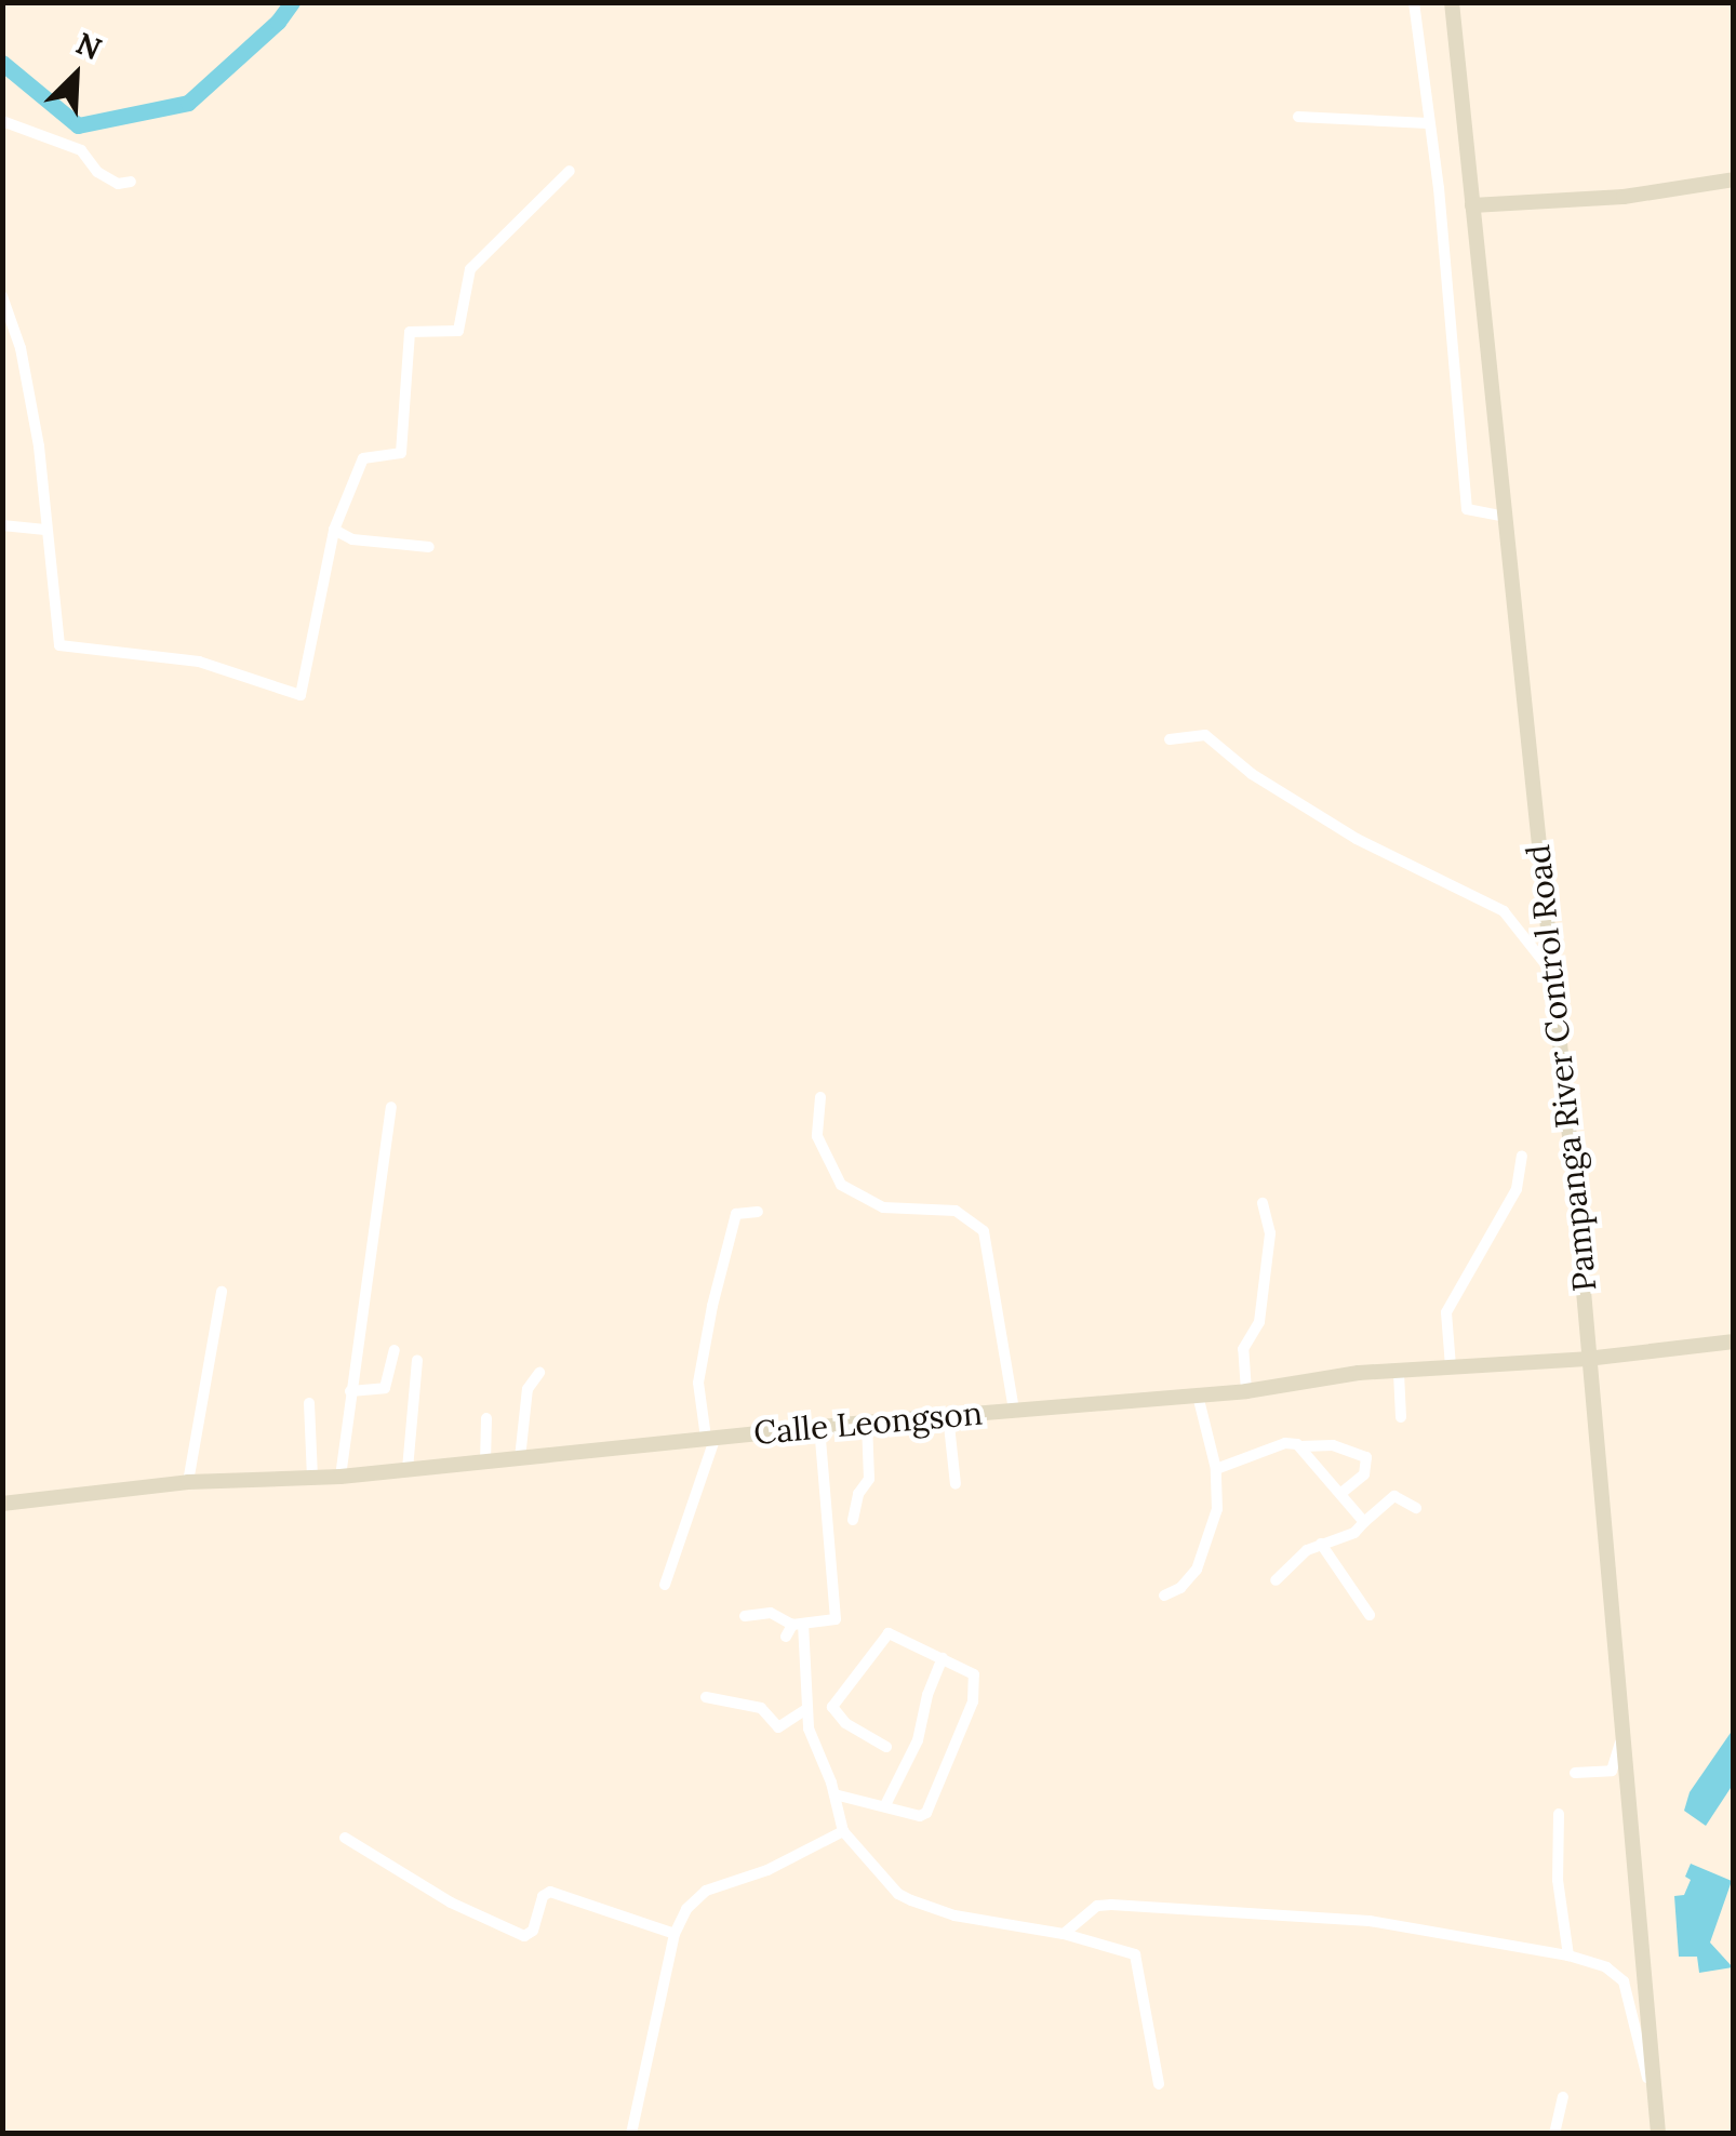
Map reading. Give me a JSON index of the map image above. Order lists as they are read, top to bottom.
{
  "streets": {
    "street": ["Pampanga River Control Road", "Calle Leongson"]
  },
  "crossings": [
    ["Pampanga River Control Road", "Calle Leongson"]
  ],
  "north": "top right"
}
